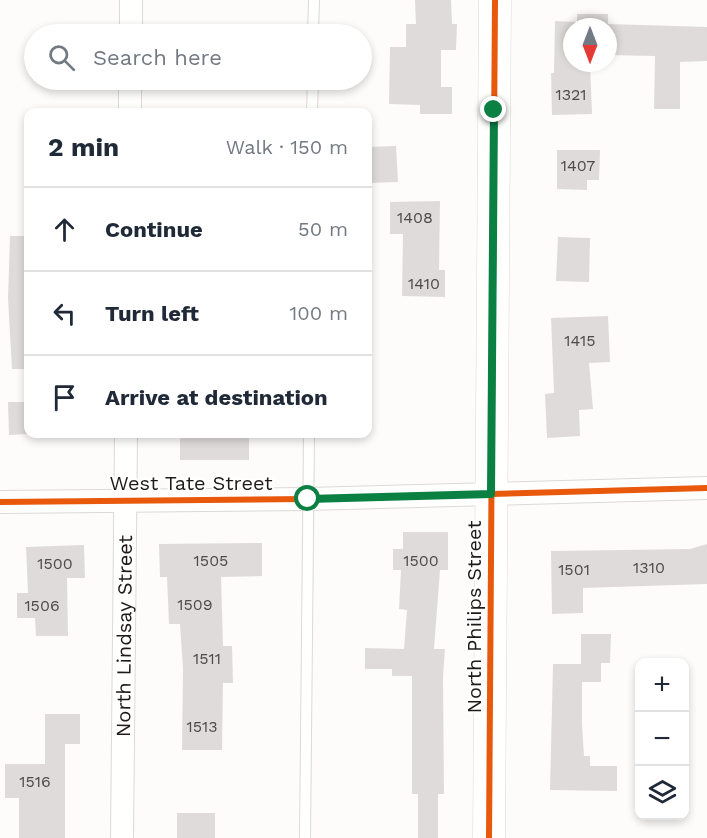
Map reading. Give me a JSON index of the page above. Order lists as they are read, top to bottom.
{
  "streets": {
    "street": ["West Tate Street", "North Philips Street", "North Lindsay Street"]
  },
  "crossings": [
    ["West Tate Street", "North Philips Street"],
    ["West Tate Street", "North Lindsay Street"]
  ],
  "house_numbers": [
    "1321",
    "1407",
    "1408",
    "1410",
    "1415",
    "1505",
    "1500",
    "1500",
    "1310",
    "1501",
    "1509",
    "1506",
    "1511",
    "1513",
    "1516"
  ],
  "north": "bottom",
  "page": {
    "search": "Search here",
    "heading": ["2 min", "Walk · 150 m"],
    "list": [
      ["Continue", "50 m"],
      ["Turn left", "100 m"],
      "Arrive at destination"
    ],
    "map_buttons": ["+", "−"]
  }
}
